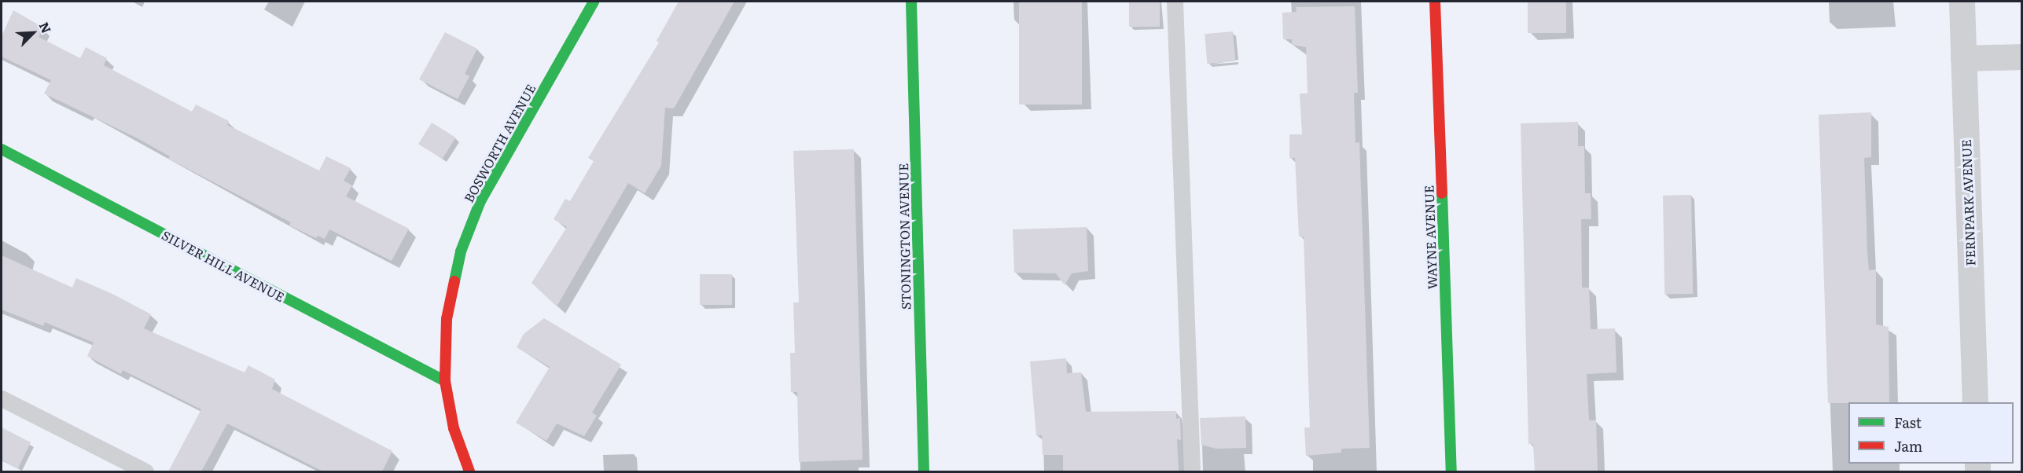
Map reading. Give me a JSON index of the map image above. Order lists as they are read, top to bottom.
{
  "streets": {
    "street": [
      "BOSWORTH AVENUE",
      "FERNPARK AVENUE",
      "STONINGTON AVENUE",
      "WAYNE AVENUE",
      "SILVER HILL AVENUE"
    ]
  },
  "crossings": [
    ["BOSWORTH AVENUE", "SILVER HILL AVENUE"]
  ],
  "legend": ["Fast", "Jam"],
  "north": "top right"
}
